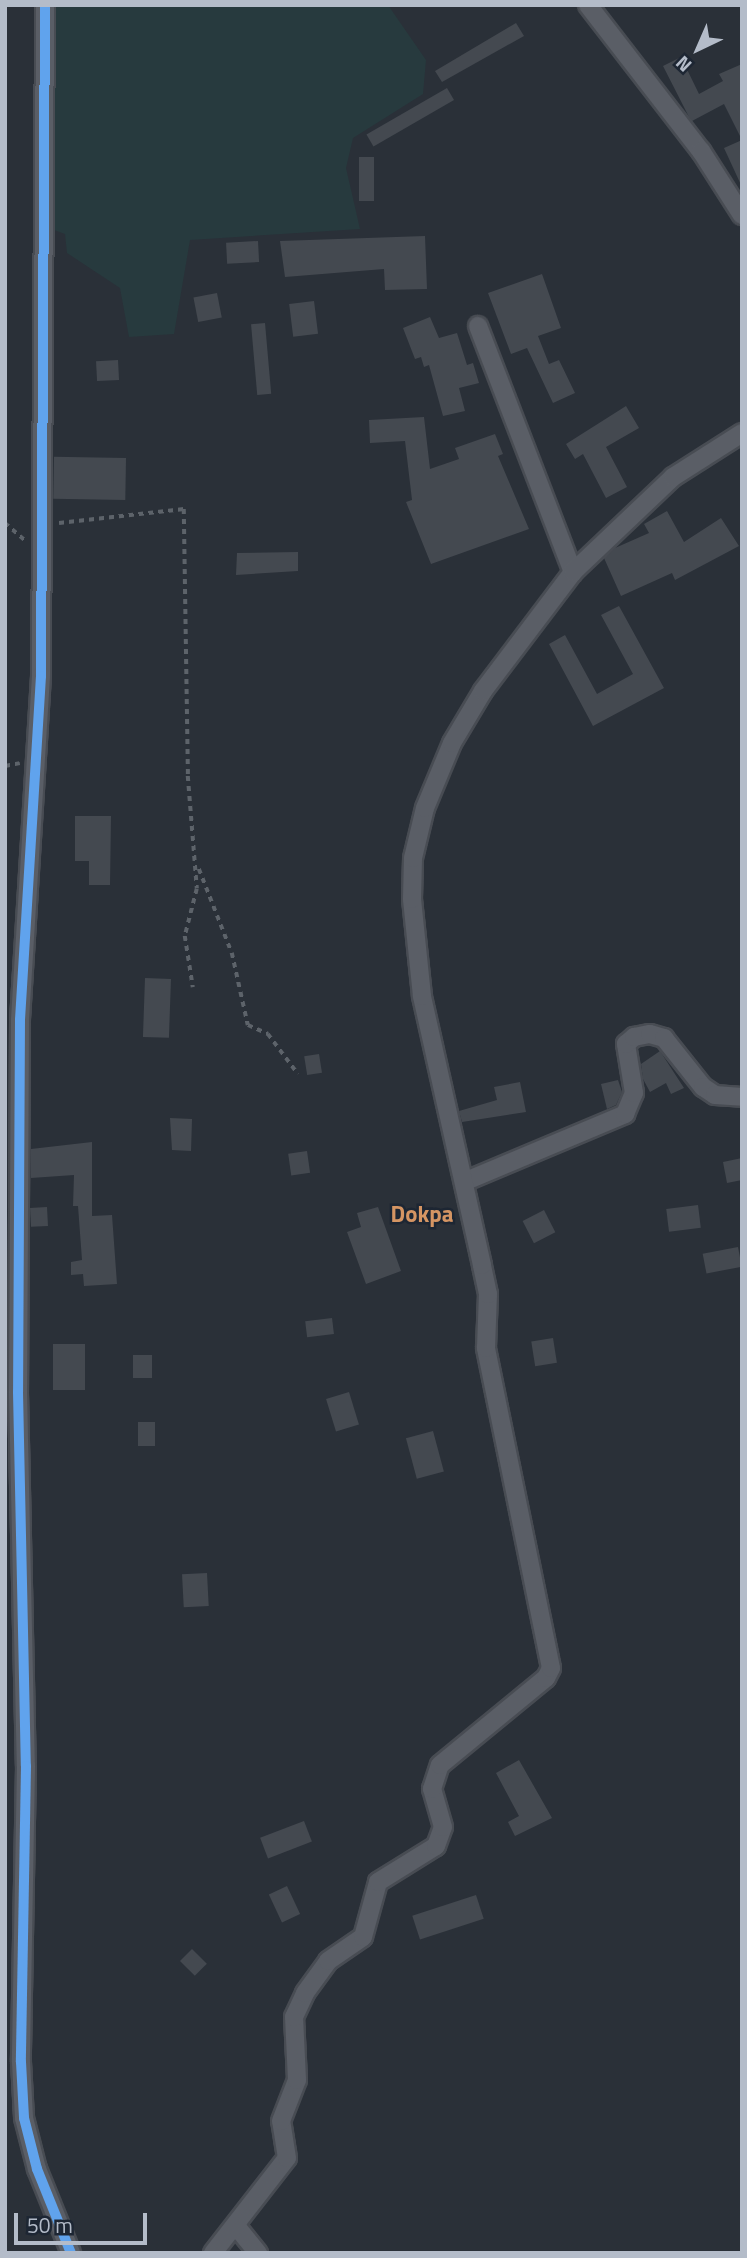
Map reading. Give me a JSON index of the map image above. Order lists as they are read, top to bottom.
{
  "districts": ["Dokpa"],
  "scale_bar": "50 m",
  "north": "bottom left"
}
